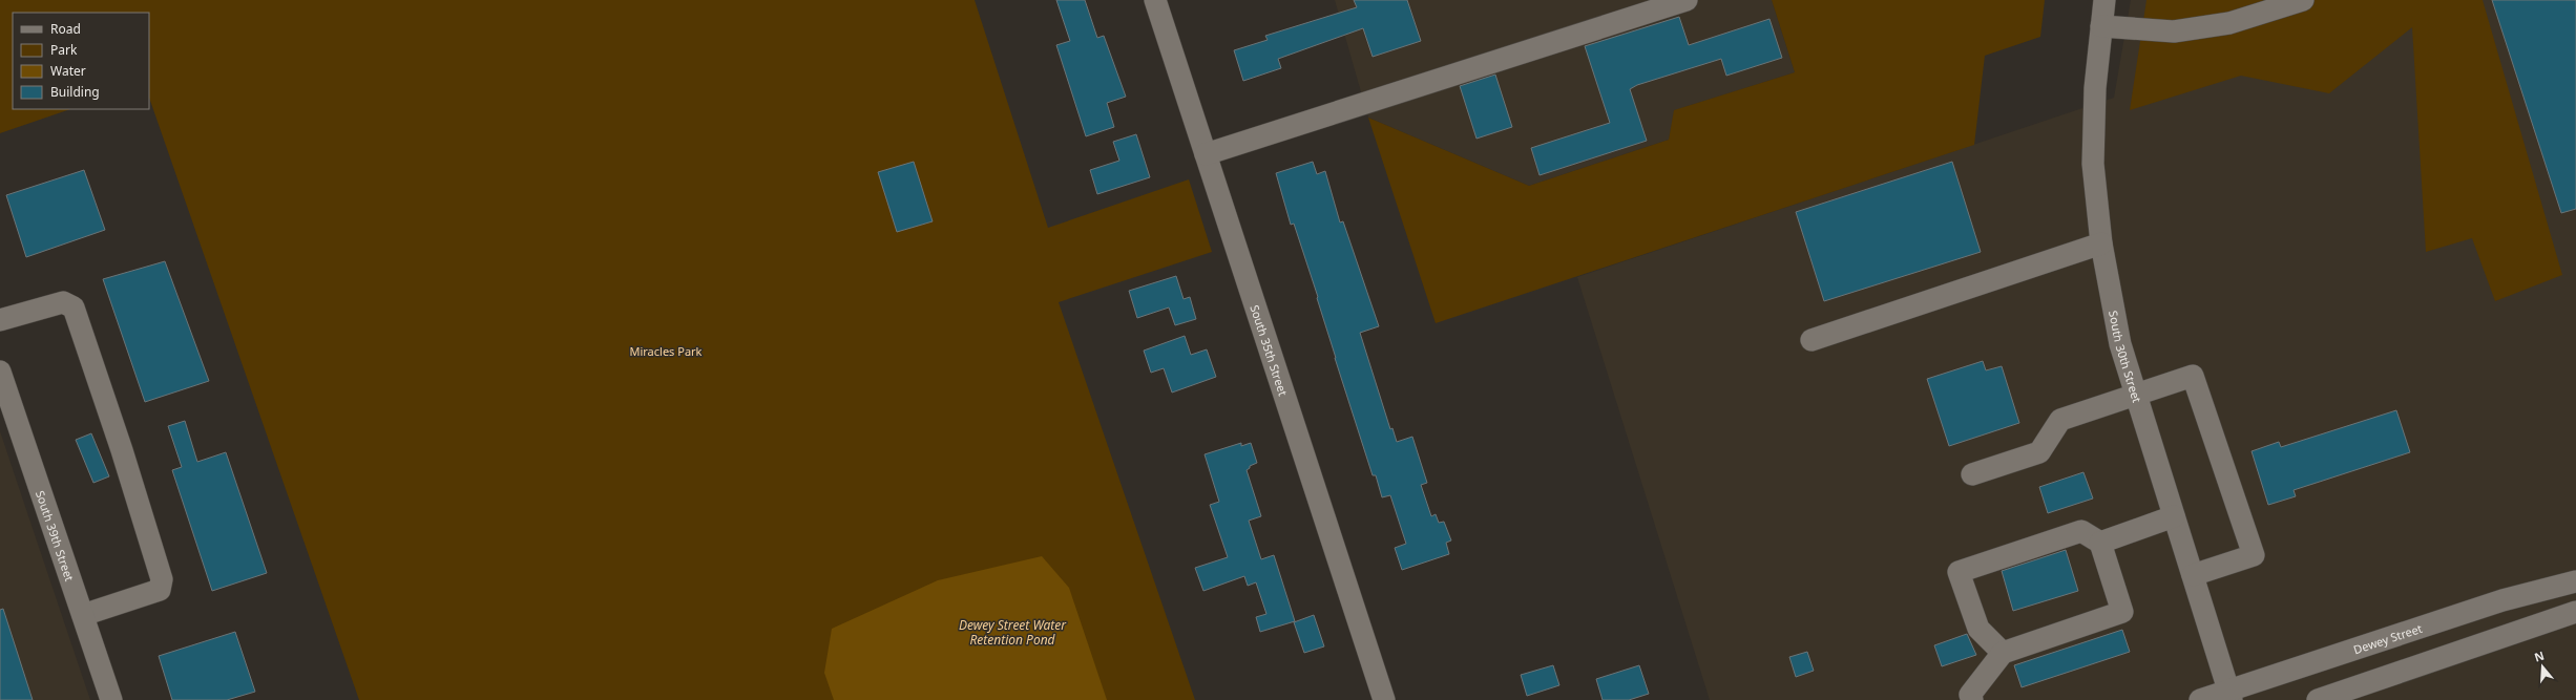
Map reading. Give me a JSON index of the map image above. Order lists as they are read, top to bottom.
{
  "streets": {
    "street": [
      "South 35th Street",
      "South 30th Street",
      "South 39th Street",
      "Dewey Street"
    ]
  },
  "crossings": [
    ["South 30th Street", "Dewey Street"]
  ],
  "water": ["Dewey Street Water Retention Pond"],
  "parks": ["Miracles Park"],
  "legend": [
    "Road",
    "Park",
    "Water",
    "Building"
  ],
  "north": "top"
}
